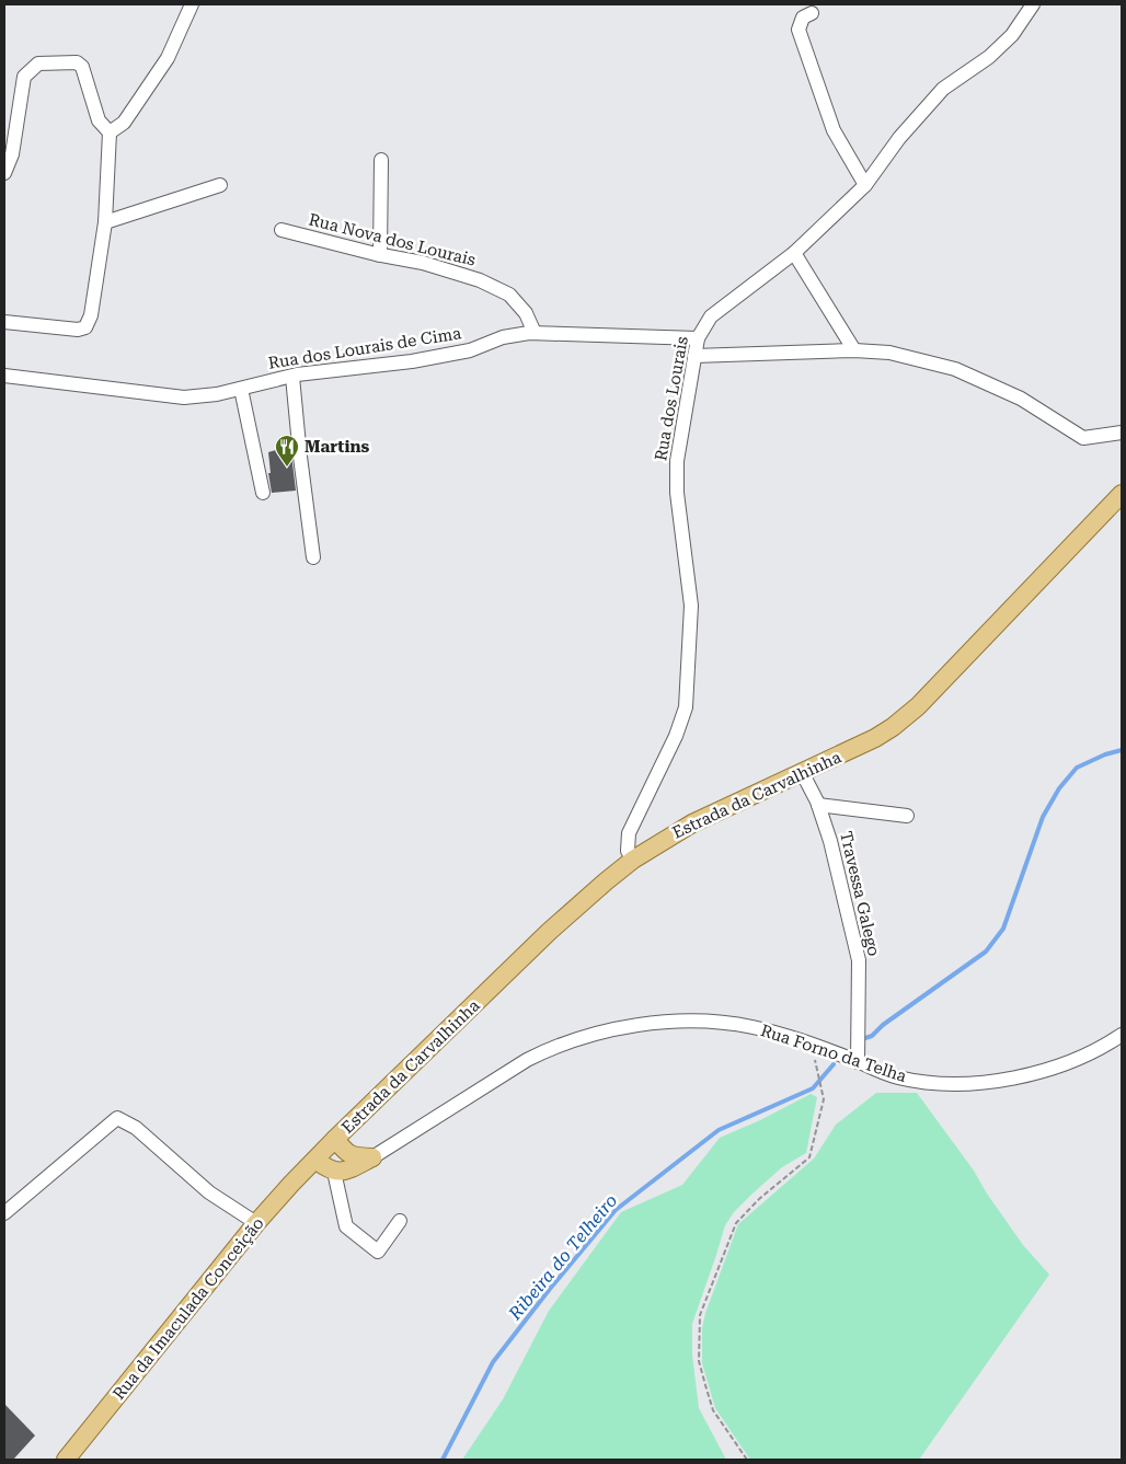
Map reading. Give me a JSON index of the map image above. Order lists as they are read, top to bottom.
{
  "streets": {
    "main road": ["Estrada da Carvalhinha", "Rua Forno da Telha", "Rua da Imaculada Conceição"],
    "street": [
      "Rua Nova dos Lourais",
      "Rua dos Lourais de Cima",
      "Rua dos Lourais",
      "Travessa Galego"
    ]
  },
  "crossings": [
    ["Rua Nova dos Lourais", "Rua dos Lourais de Cima"],
    ["Rua dos Lourais de Cima", "Rua dos Lourais"],
    ["Rua dos Lourais", "Estrada da Carvalhinha"],
    ["Estrada da Carvalhinha", "Travessa Galego"],
    ["Estrada da Carvalhinha", "Rua da Imaculada Conceição"],
    ["Travessa Galego", "Rua Forno da Telha"]
  ],
  "water": ["Ribeira do Telheiro"],
  "places": {
    "restaurant": ["Martins"]
  }
}
